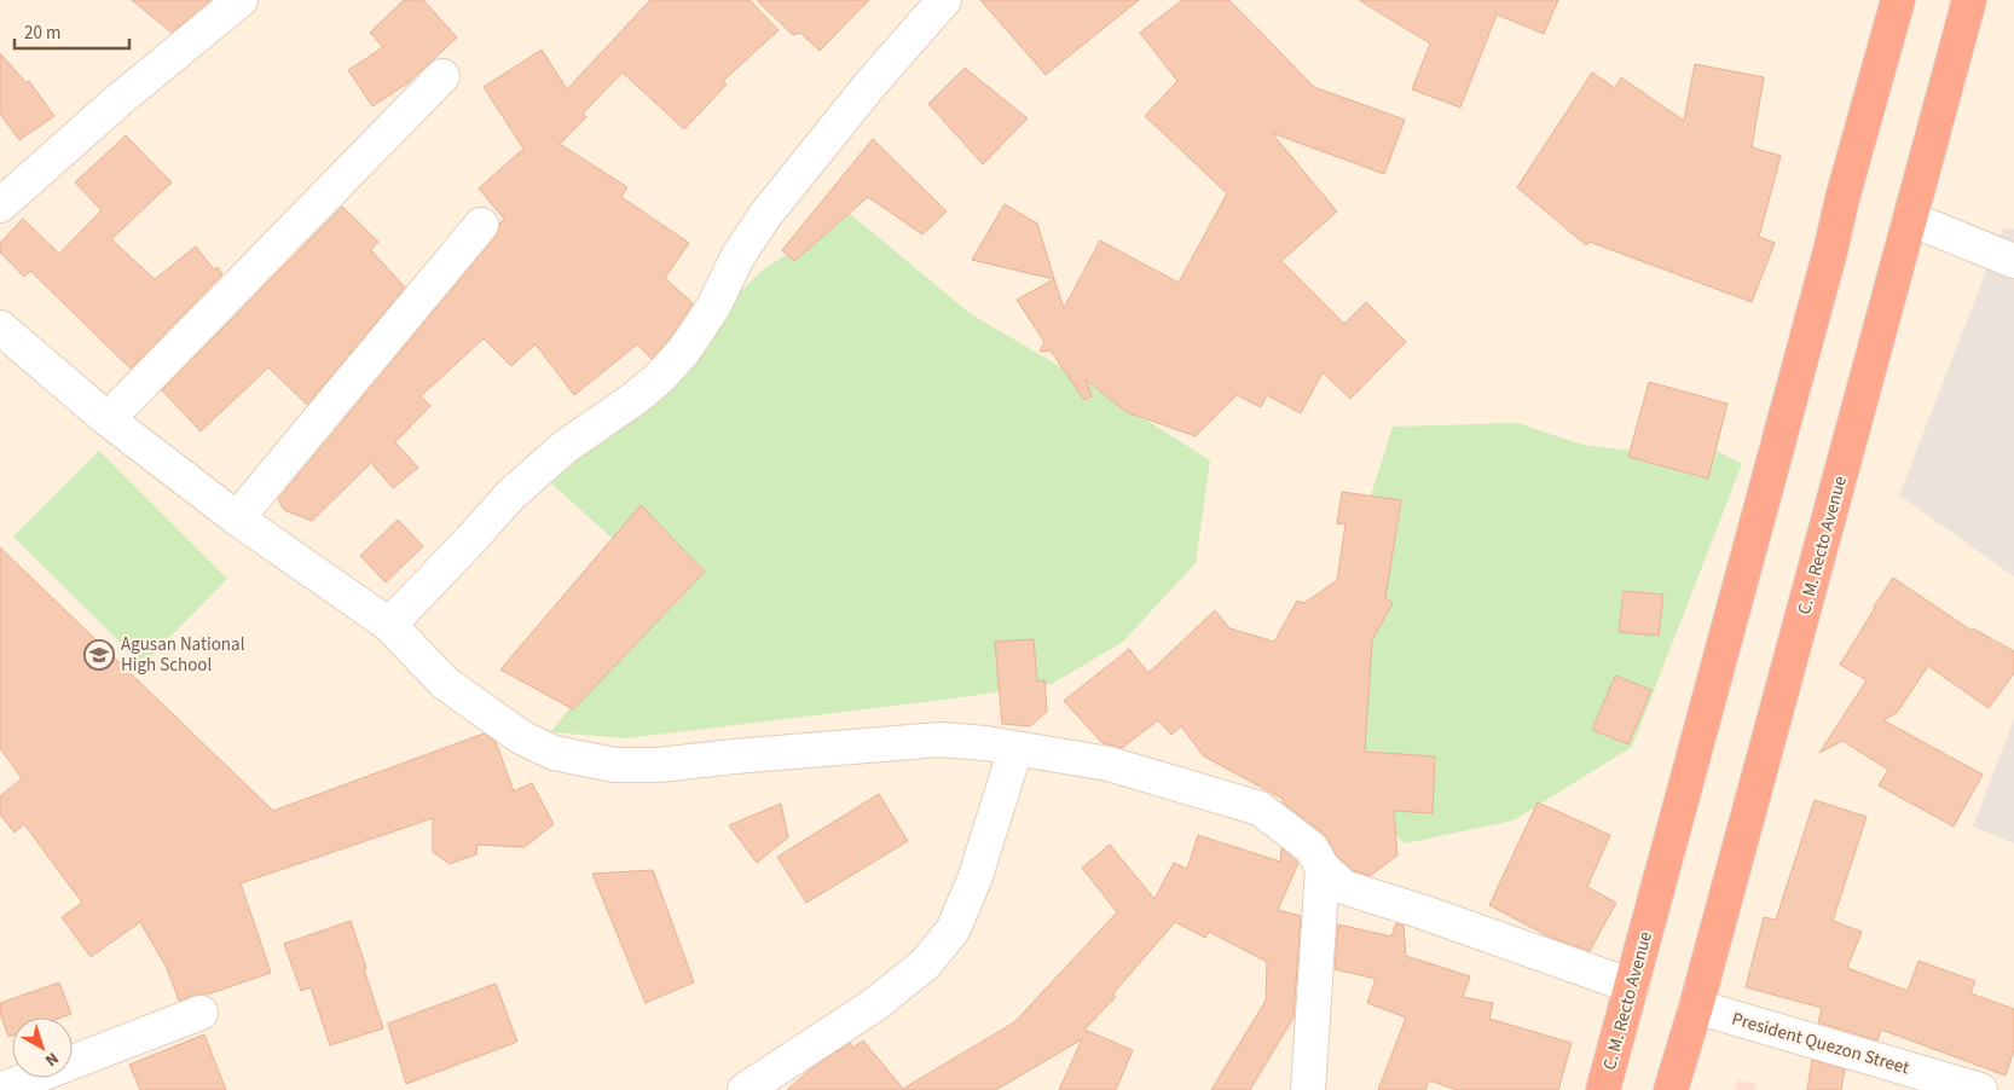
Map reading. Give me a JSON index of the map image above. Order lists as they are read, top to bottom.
{
  "streets": {
    "highway": ["C. M. Recto Avenue"],
    "street": ["President Quezon Street"]
  },
  "crossings": [
    ["C. M. Recto Avenue", "President Quezon Street"]
  ],
  "places": {
    "school or university": ["Agusan National High School"]
  },
  "scale_bar": "20 m",
  "north": "bottom right"
}
